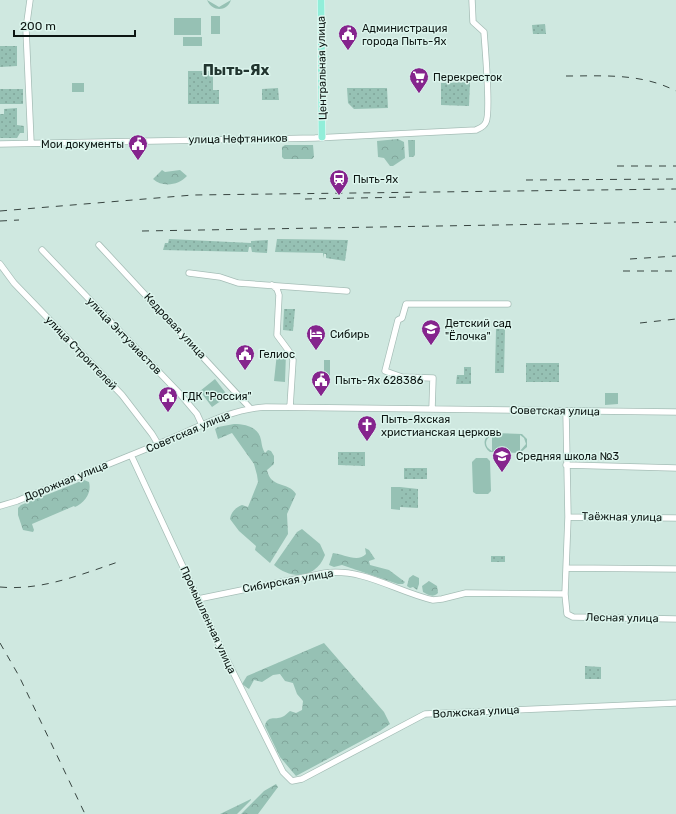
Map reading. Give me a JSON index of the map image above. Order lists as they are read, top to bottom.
{
  "streets": {
    "main road": ["Центральная улица"],
    "street": [
      "улица Нефтяников",
      "Кедровая улица",
      "улица Энтузиастов",
      "улица Строителей",
      "Советская улица",
      "Дорожная улица",
      "Таёжная улица",
      "Сибирская улица",
      "Лесная улица",
      "Промышленная улица",
      "Волжская улица"
    ]
  },
  "crossings": [
    ["Центральная улица", "улица Нефтяников"],
    ["Кедровая улица", "Советская улица"],
    ["улица Энтузиастов", "Советская улица"],
    ["улица Строителей", "Советская улица"],
    ["Советская улица", "Дорожная улица"],
    ["Советская улица", "Промышленная улица"],
    ["Дорожная улица", "Промышленная улица"],
    ["Сибирская улица", "Лесная улица"],
    ["Сибирская улица", "Промышленная улица"],
    ["Промышленная улица", "Волжская улица"]
  ],
  "districts": ["Пыть-Ях"],
  "places": {
    "public building": [
      "Администрация города Пыть-Ях",
      "Мои документы",
      "Гелиос",
      "Пыть-Ях 628386",
      "ГДК \"Россия\""
    ],
    "supermarket": ["Перекресток"],
    "station": ["Пыть-Ях"],
    "school or university": ["Детский сад \"Ёлочка\"", "Средняя школа №3"],
    "hotel": ["Сибирь"],
    "church": ["Пыть-Яхская христианская церковь"]
  },
  "scale_bar": "200 m"
}
